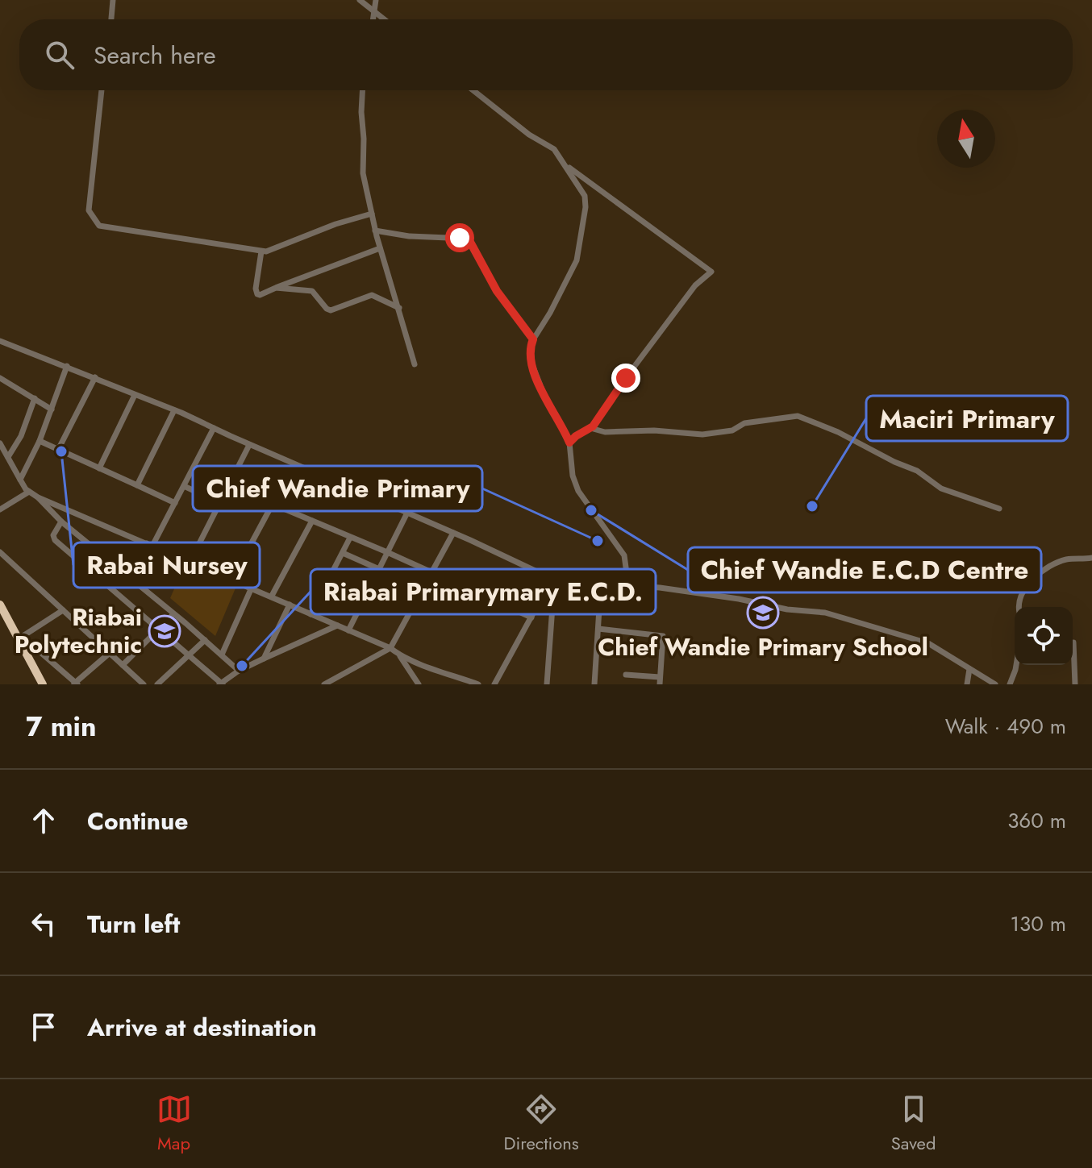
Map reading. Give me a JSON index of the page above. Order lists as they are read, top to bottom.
{
  "places": {
    "other": [
      "Rabai Nursey",
      "Maciri Primary",
      "Chief Wandie E.C.D Centre",
      "Chief Wandie Primary",
      "Riabai Primarymary E.C.D."
    ],
    "school or university": ["Chief Wandie Primary School", "Riabai Polytechnic"]
  },
  "north": "top",
  "page": {
    "search": "Search here",
    "heading": ["7 min", "Walk · 490 m"],
    "list": [
      ["Continue", "360 m"],
      ["Turn left", "130 m"],
      "Arrive at destination"
    ],
    "nav": ["Map", "Directions", "Saved"]
  }
}
